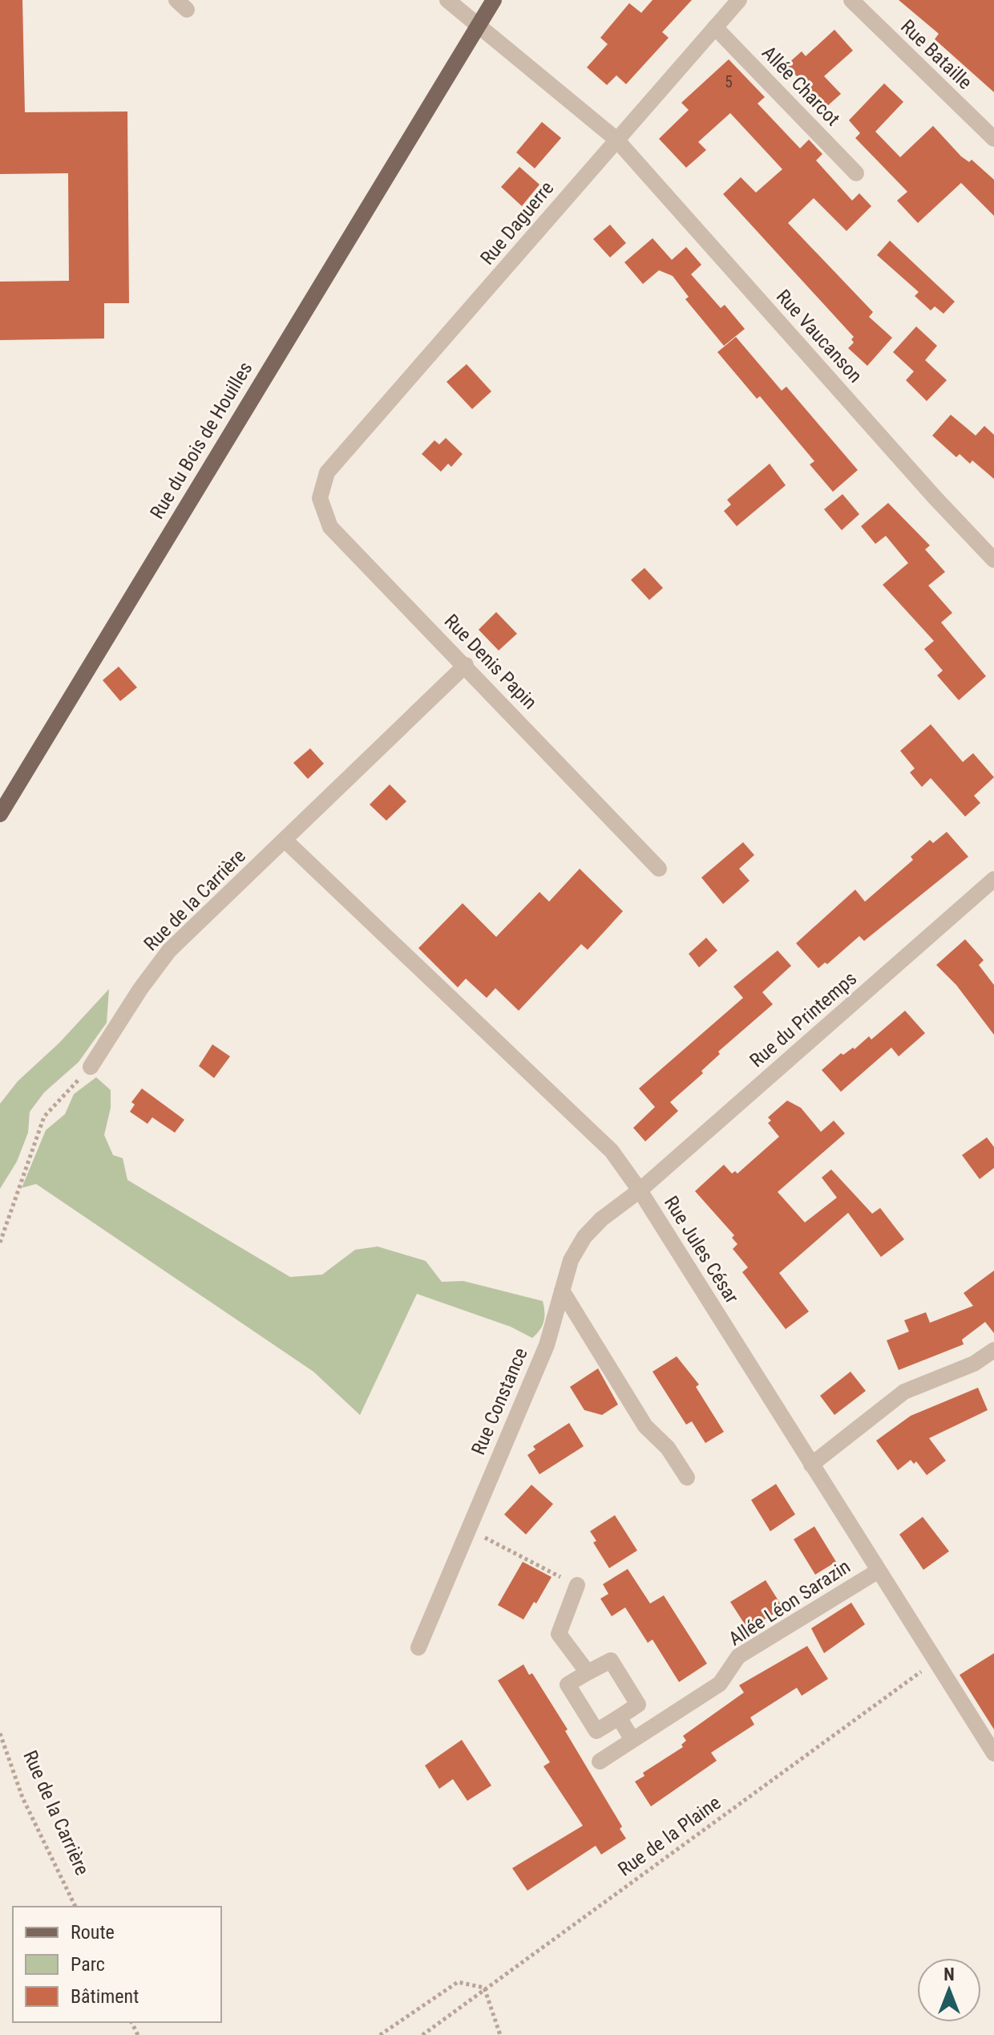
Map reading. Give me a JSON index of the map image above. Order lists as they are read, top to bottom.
{
  "streets": {
    "main road": ["Rue du Bois de Houilles"],
    "street": [
      "Rue Bataille",
      "Allée Charcot",
      "Rue Daguerre",
      "Rue Vaucanson",
      "Rue Denis Papin",
      "Rue de la Carrière",
      "Rue du Printemps",
      "Rue Jules César",
      "Rue Constance",
      "Allée Léon Sarazin"
    ],
    "path": ["Rue de la Plaine"]
  },
  "crossings": [
    ["Allée Charcot", "Rue Daguerre"],
    ["Rue Daguerre", "Rue Vaucanson"],
    ["Rue Daguerre", "Rue Denis Papin"],
    ["Rue Denis Papin", "Rue de la Carrière"],
    ["Rue de la Carrière", "Rue Jules César"],
    ["Rue du Printemps", "Rue Jules César"],
    ["Rue du Printemps", "Rue Constance"],
    ["Rue Jules César", "Rue Constance"],
    ["Rue Jules César", "Allée Léon Sarazin"],
    ["Rue Jules César", "Rue de la Plaine"]
  ],
  "house_numbers": ["5"],
  "legend": ["Route", "Parc", "Bâtiment"],
  "north": "top"
}
